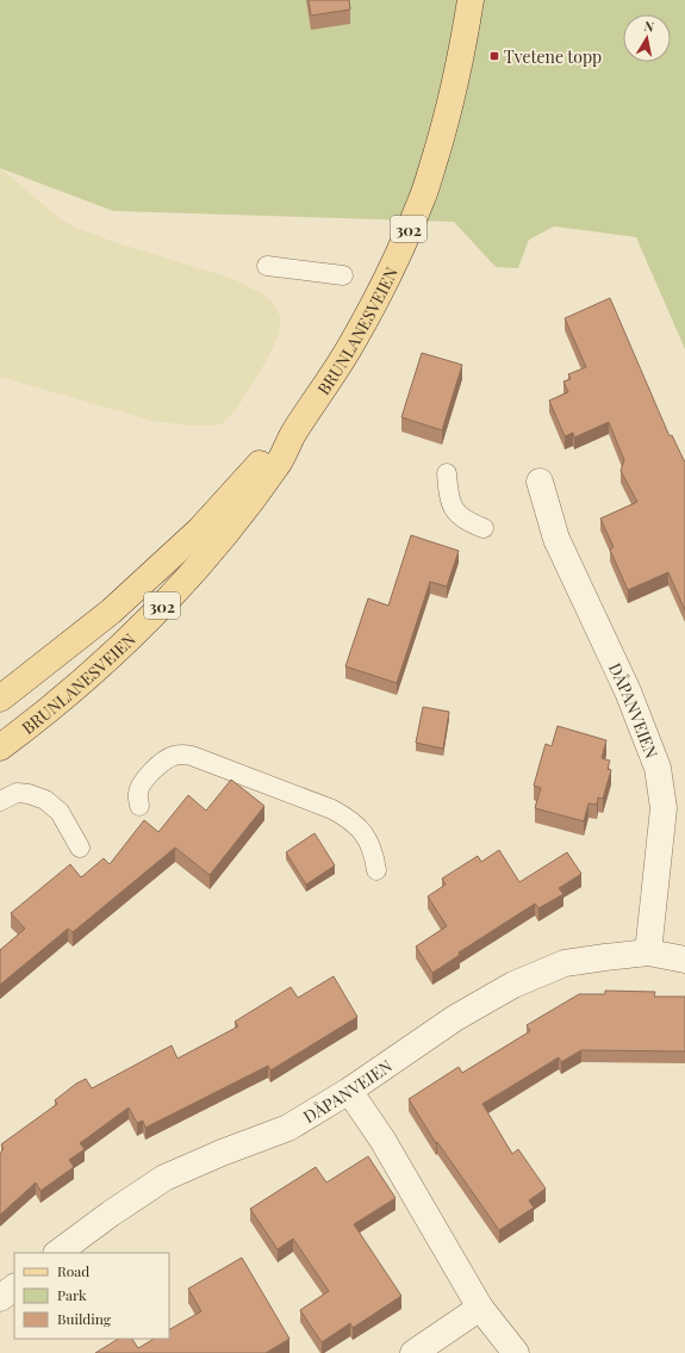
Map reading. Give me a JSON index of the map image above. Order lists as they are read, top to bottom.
{
  "streets": {
    "main road": ["302", "BRUNLANESVEIEN"],
    "street": ["DÅPANVEIEN"]
  },
  "places": {
    "transit": ["Tvetene topp"]
  },
  "legend": ["Road", "Park", "Building"],
  "north": "top"
}
